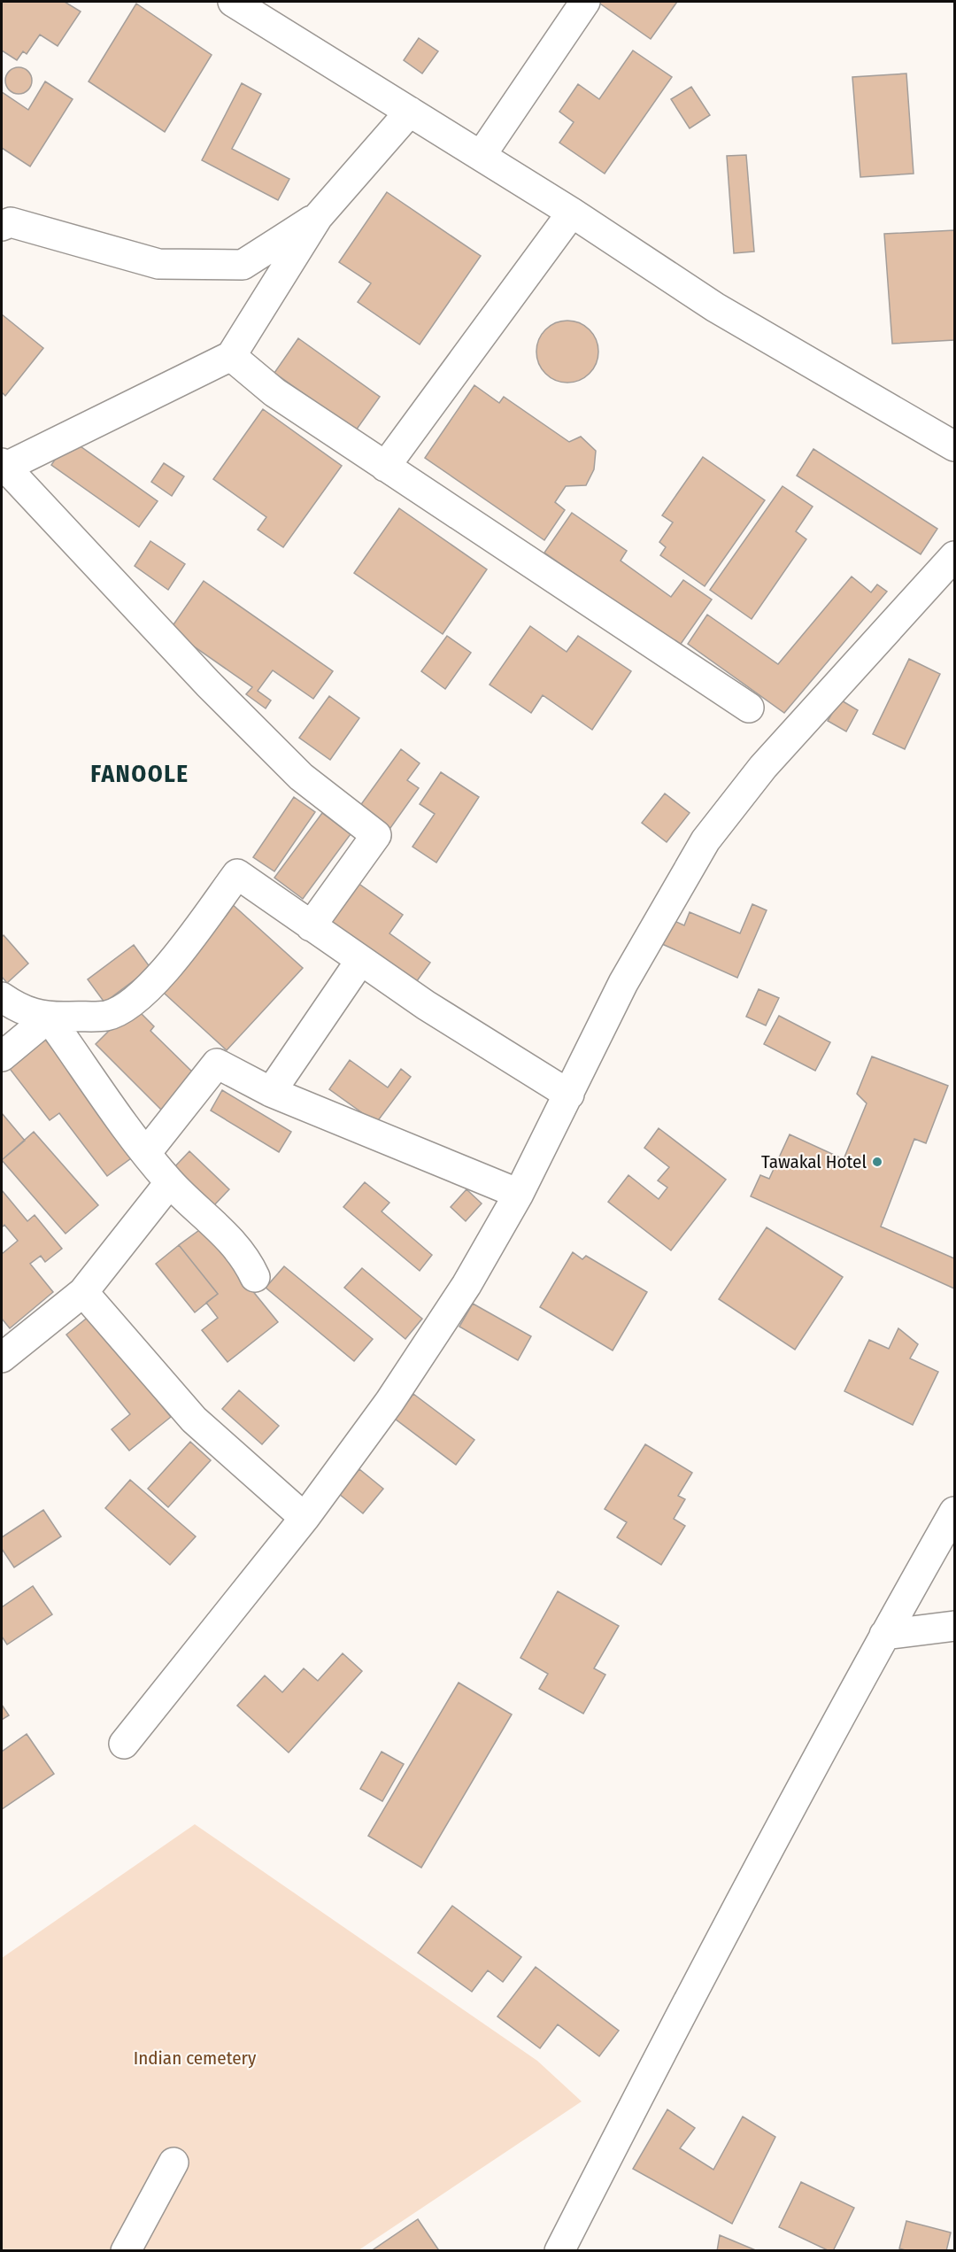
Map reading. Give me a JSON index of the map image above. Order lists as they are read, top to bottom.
{
  "districts": ["FANOOLE"],
  "parks": ["Indian cemetery"],
  "places": ["Tawakal Hotel"]
}
